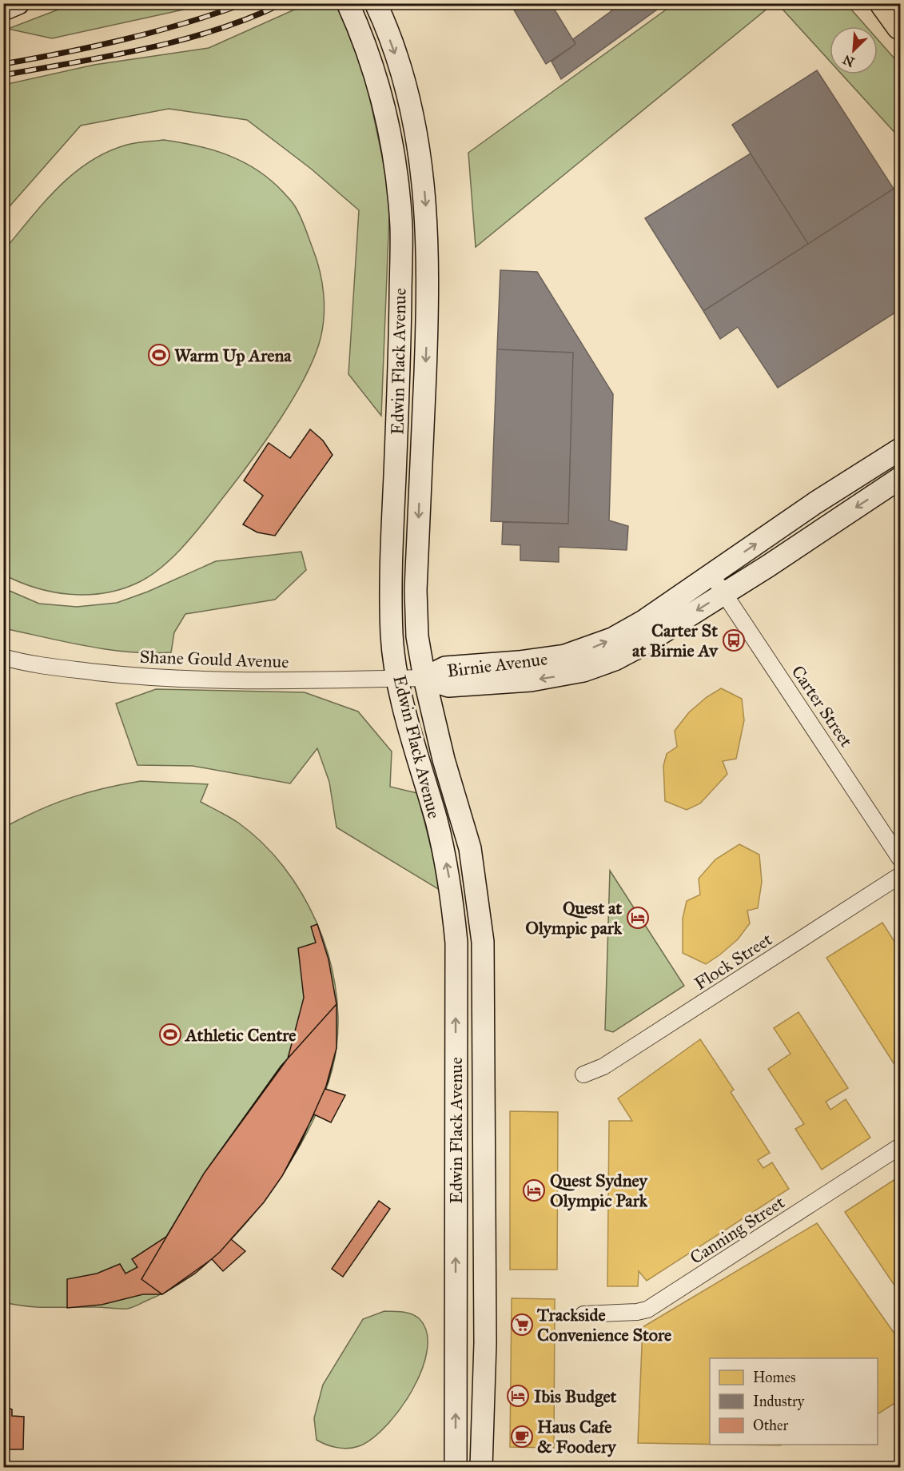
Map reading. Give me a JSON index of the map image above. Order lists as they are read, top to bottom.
{
  "streets": {
    "street": [
      "Edwin Flack Avenue",
      "Shane Gould Avenue",
      "Birnie Avenue",
      "Carter Street",
      "Flock Street",
      "Canning Street"
    ]
  },
  "crossings": [
    ["Edwin Flack Avenue", "Shane Gould Avenue"],
    ["Edwin Flack Avenue", "Birnie Avenue"],
    ["Shane Gould Avenue", "Birnie Avenue"],
    ["Birnie Avenue", "Carter Street"]
  ],
  "places": {
    "sports": ["Warm Up Arena", "Athletic Centre"],
    "bus stop": ["Carter St at Birnie Av"],
    "hotel": ["Quest at Olympic park", "Quest Sydney Olympic Park", "Ibis Budget"],
    "supermarket": ["Trackside Convenience Store"],
    "cafe": ["Haus Cafe & Foodery"]
  },
  "legend": ["Homes", "Industry", "Other"],
  "north": "bottom left"
}
